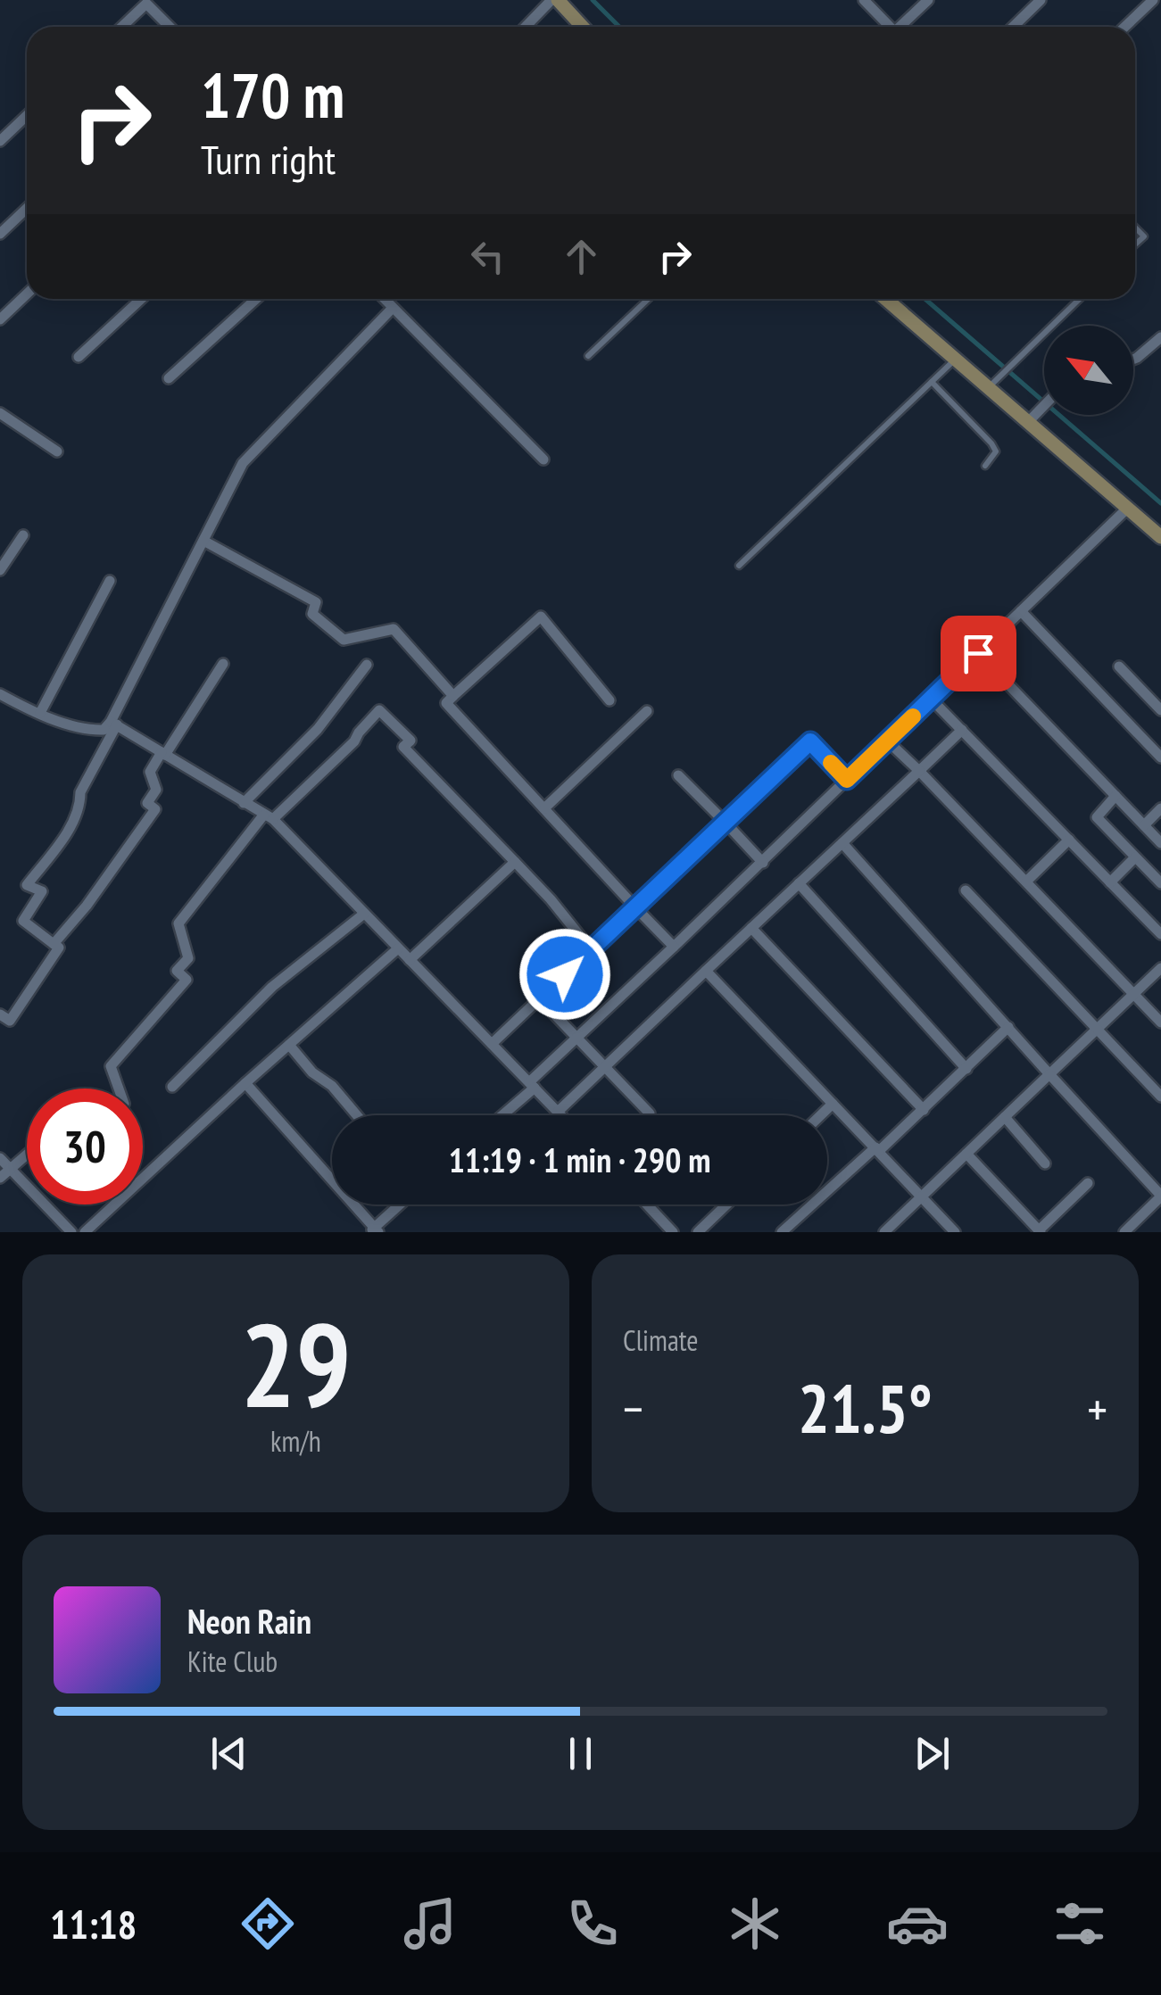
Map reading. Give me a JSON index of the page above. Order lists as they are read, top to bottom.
{
  "north": "top left",
  "page": {
    "turn": ["170 m", "Turn right"],
    "limit": "30",
    "trip": "11:19 · 1 min · 290 m",
    "tile": [
      ["29", "km/h"],
      "Climate"
    ],
    "heat": ["−", "21.5°", "+"],
    "song": ["Neon Rain", "Kite Club"],
    "tabs": "11:18"
  }
}
